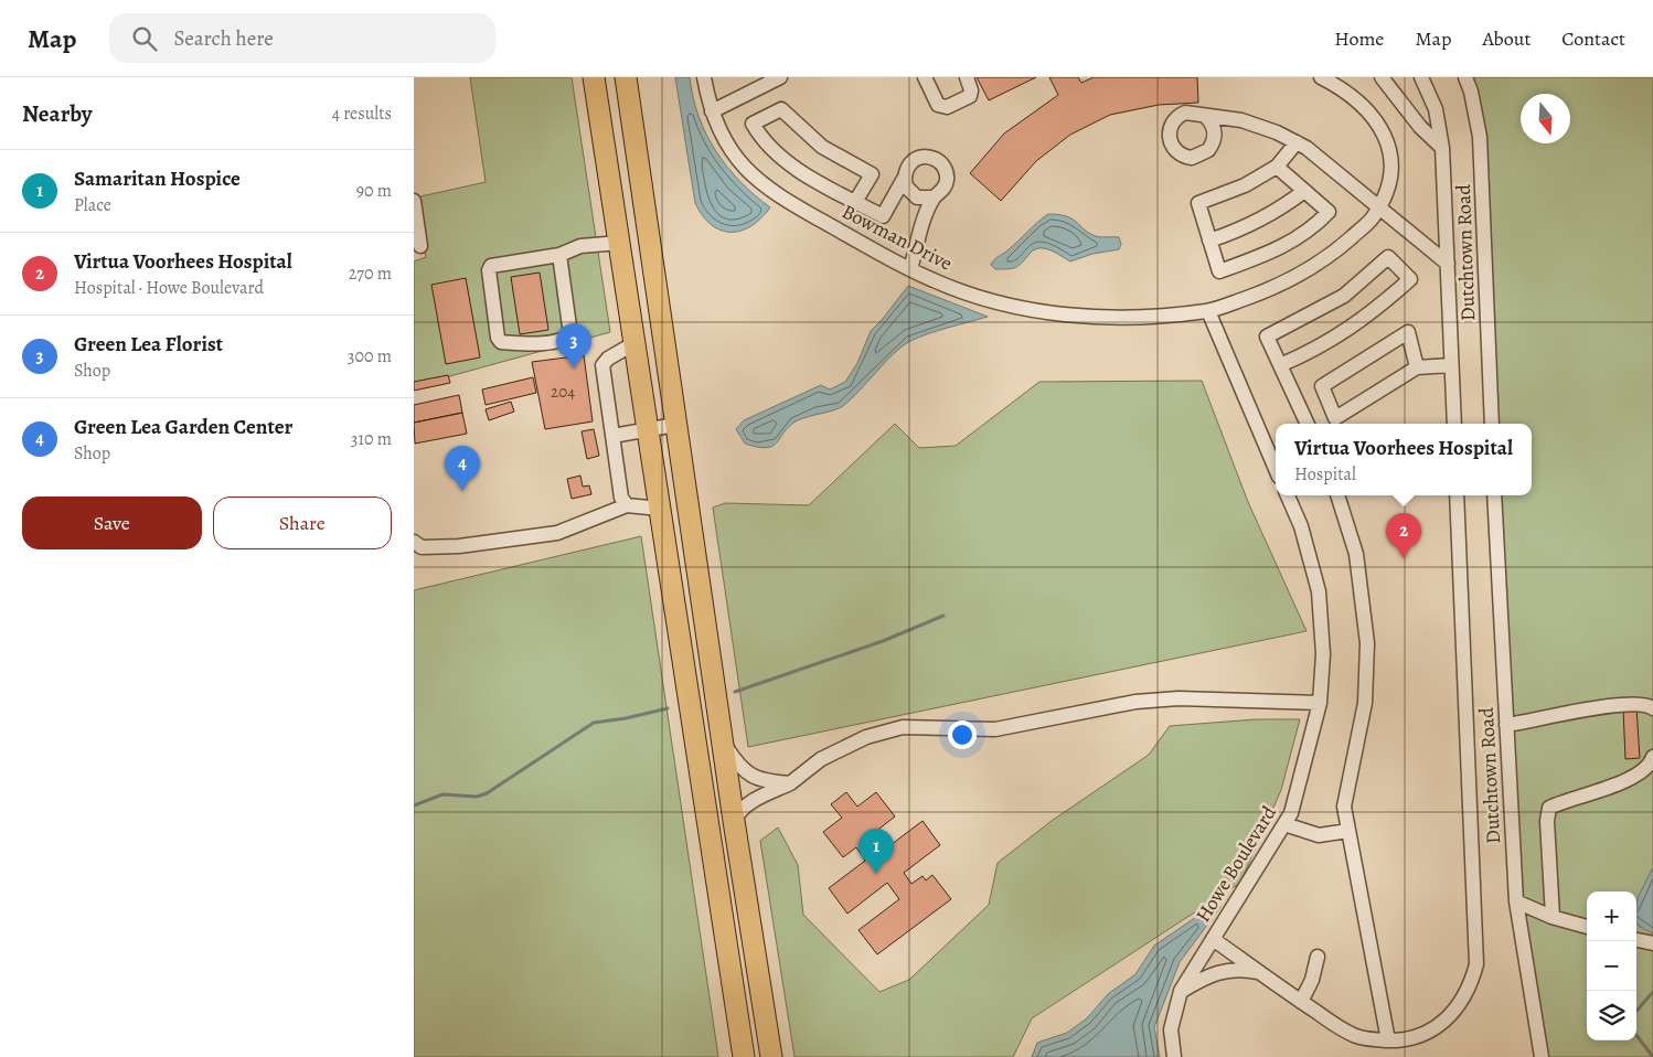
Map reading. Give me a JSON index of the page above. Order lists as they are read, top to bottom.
{
  "streets": {
    "street": ["Bowman Drive", "Dutchtown Road", "Howe Boulevard"]
  },
  "house_numbers": ["204"],
  "north": "bottom",
  "page": {
    "header": "Map",
    "search": "Search here",
    "nav": [
      "Home",
      "Map",
      "About",
      "Contact"
    ],
    "heading": ["Nearby", "4 results"],
    "list": [
      {
        "mark": "1",
        "name": "Samaritan Hospice",
        "note": "Place",
        "value": "90 m"
      },
      {
        "mark": "2",
        "name": "Virtua Voorhees Hospital",
        "note": "Hospital · Howe Boulevard",
        "value": "270 m"
      },
      {
        "mark": "3",
        "name": "Green Lea Florist",
        "note": "Shop",
        "value": "300 m"
      },
      {
        "mark": "4",
        "name": "Green Lea Garden Center",
        "note": "Shop",
        "value": "310 m"
      }
    ],
    "pins": [
      "3",
      "4",
      "2",
      "1"
    ],
    "popup": ["Virtua Voorhees Hospital", "Hospital"],
    "buttons": ["Save", "Share"],
    "map_buttons": ["+", "−"]
  }
}
